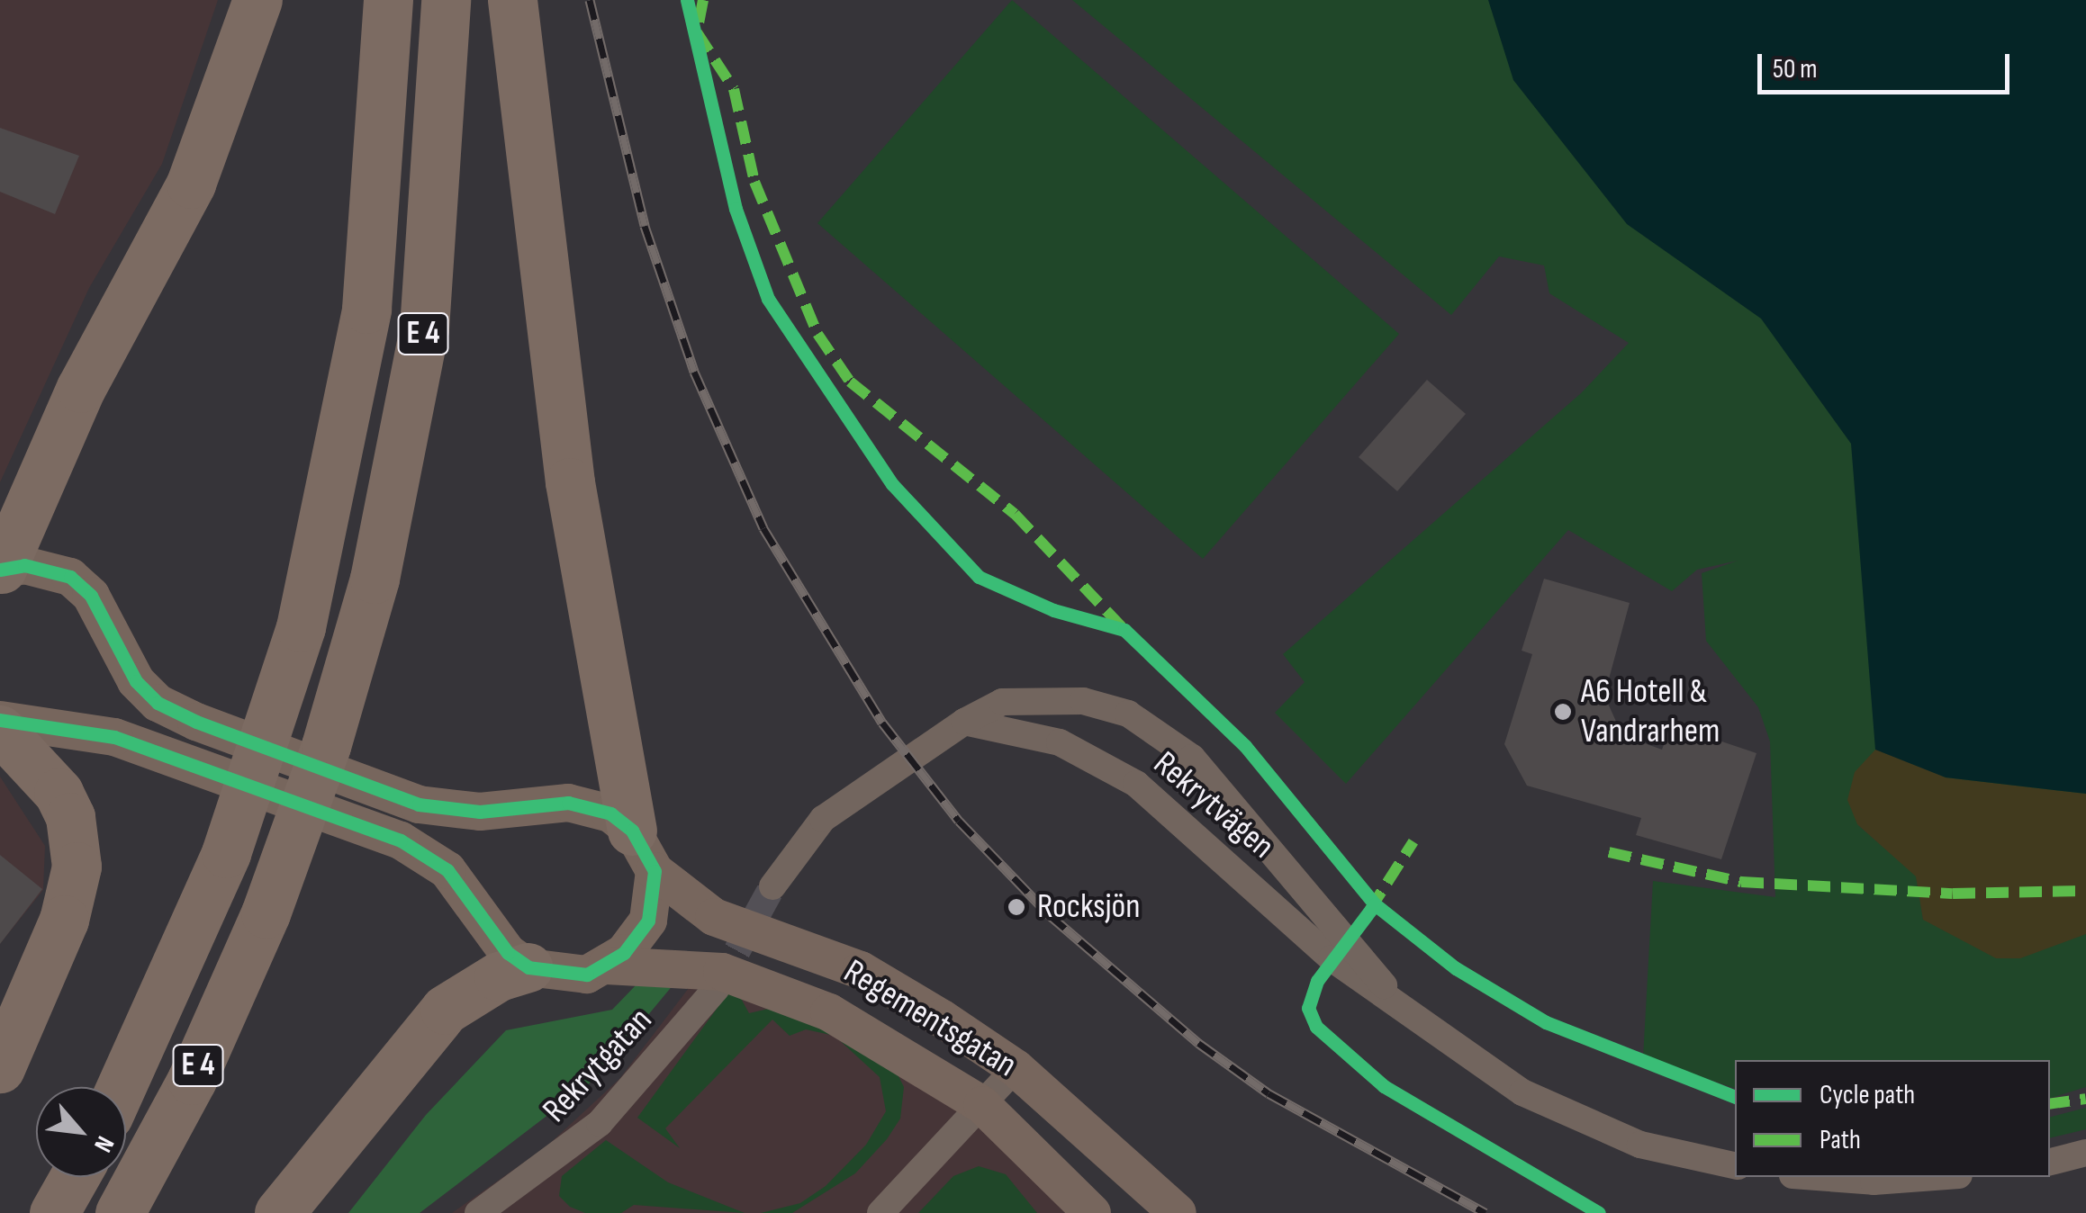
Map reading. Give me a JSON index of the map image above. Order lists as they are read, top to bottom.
{
  "streets": {
    "highway": ["E 4"],
    "street": ["Rekrytvägen", "Regementsgatan", "Rekrytgatan"]
  },
  "places": ["A6 Hotell & Vandrarhem", "Rocksjön"],
  "legend": ["Cycle path", "Path"],
  "scale_bar": "50 m",
  "north": "bottom right"
}
